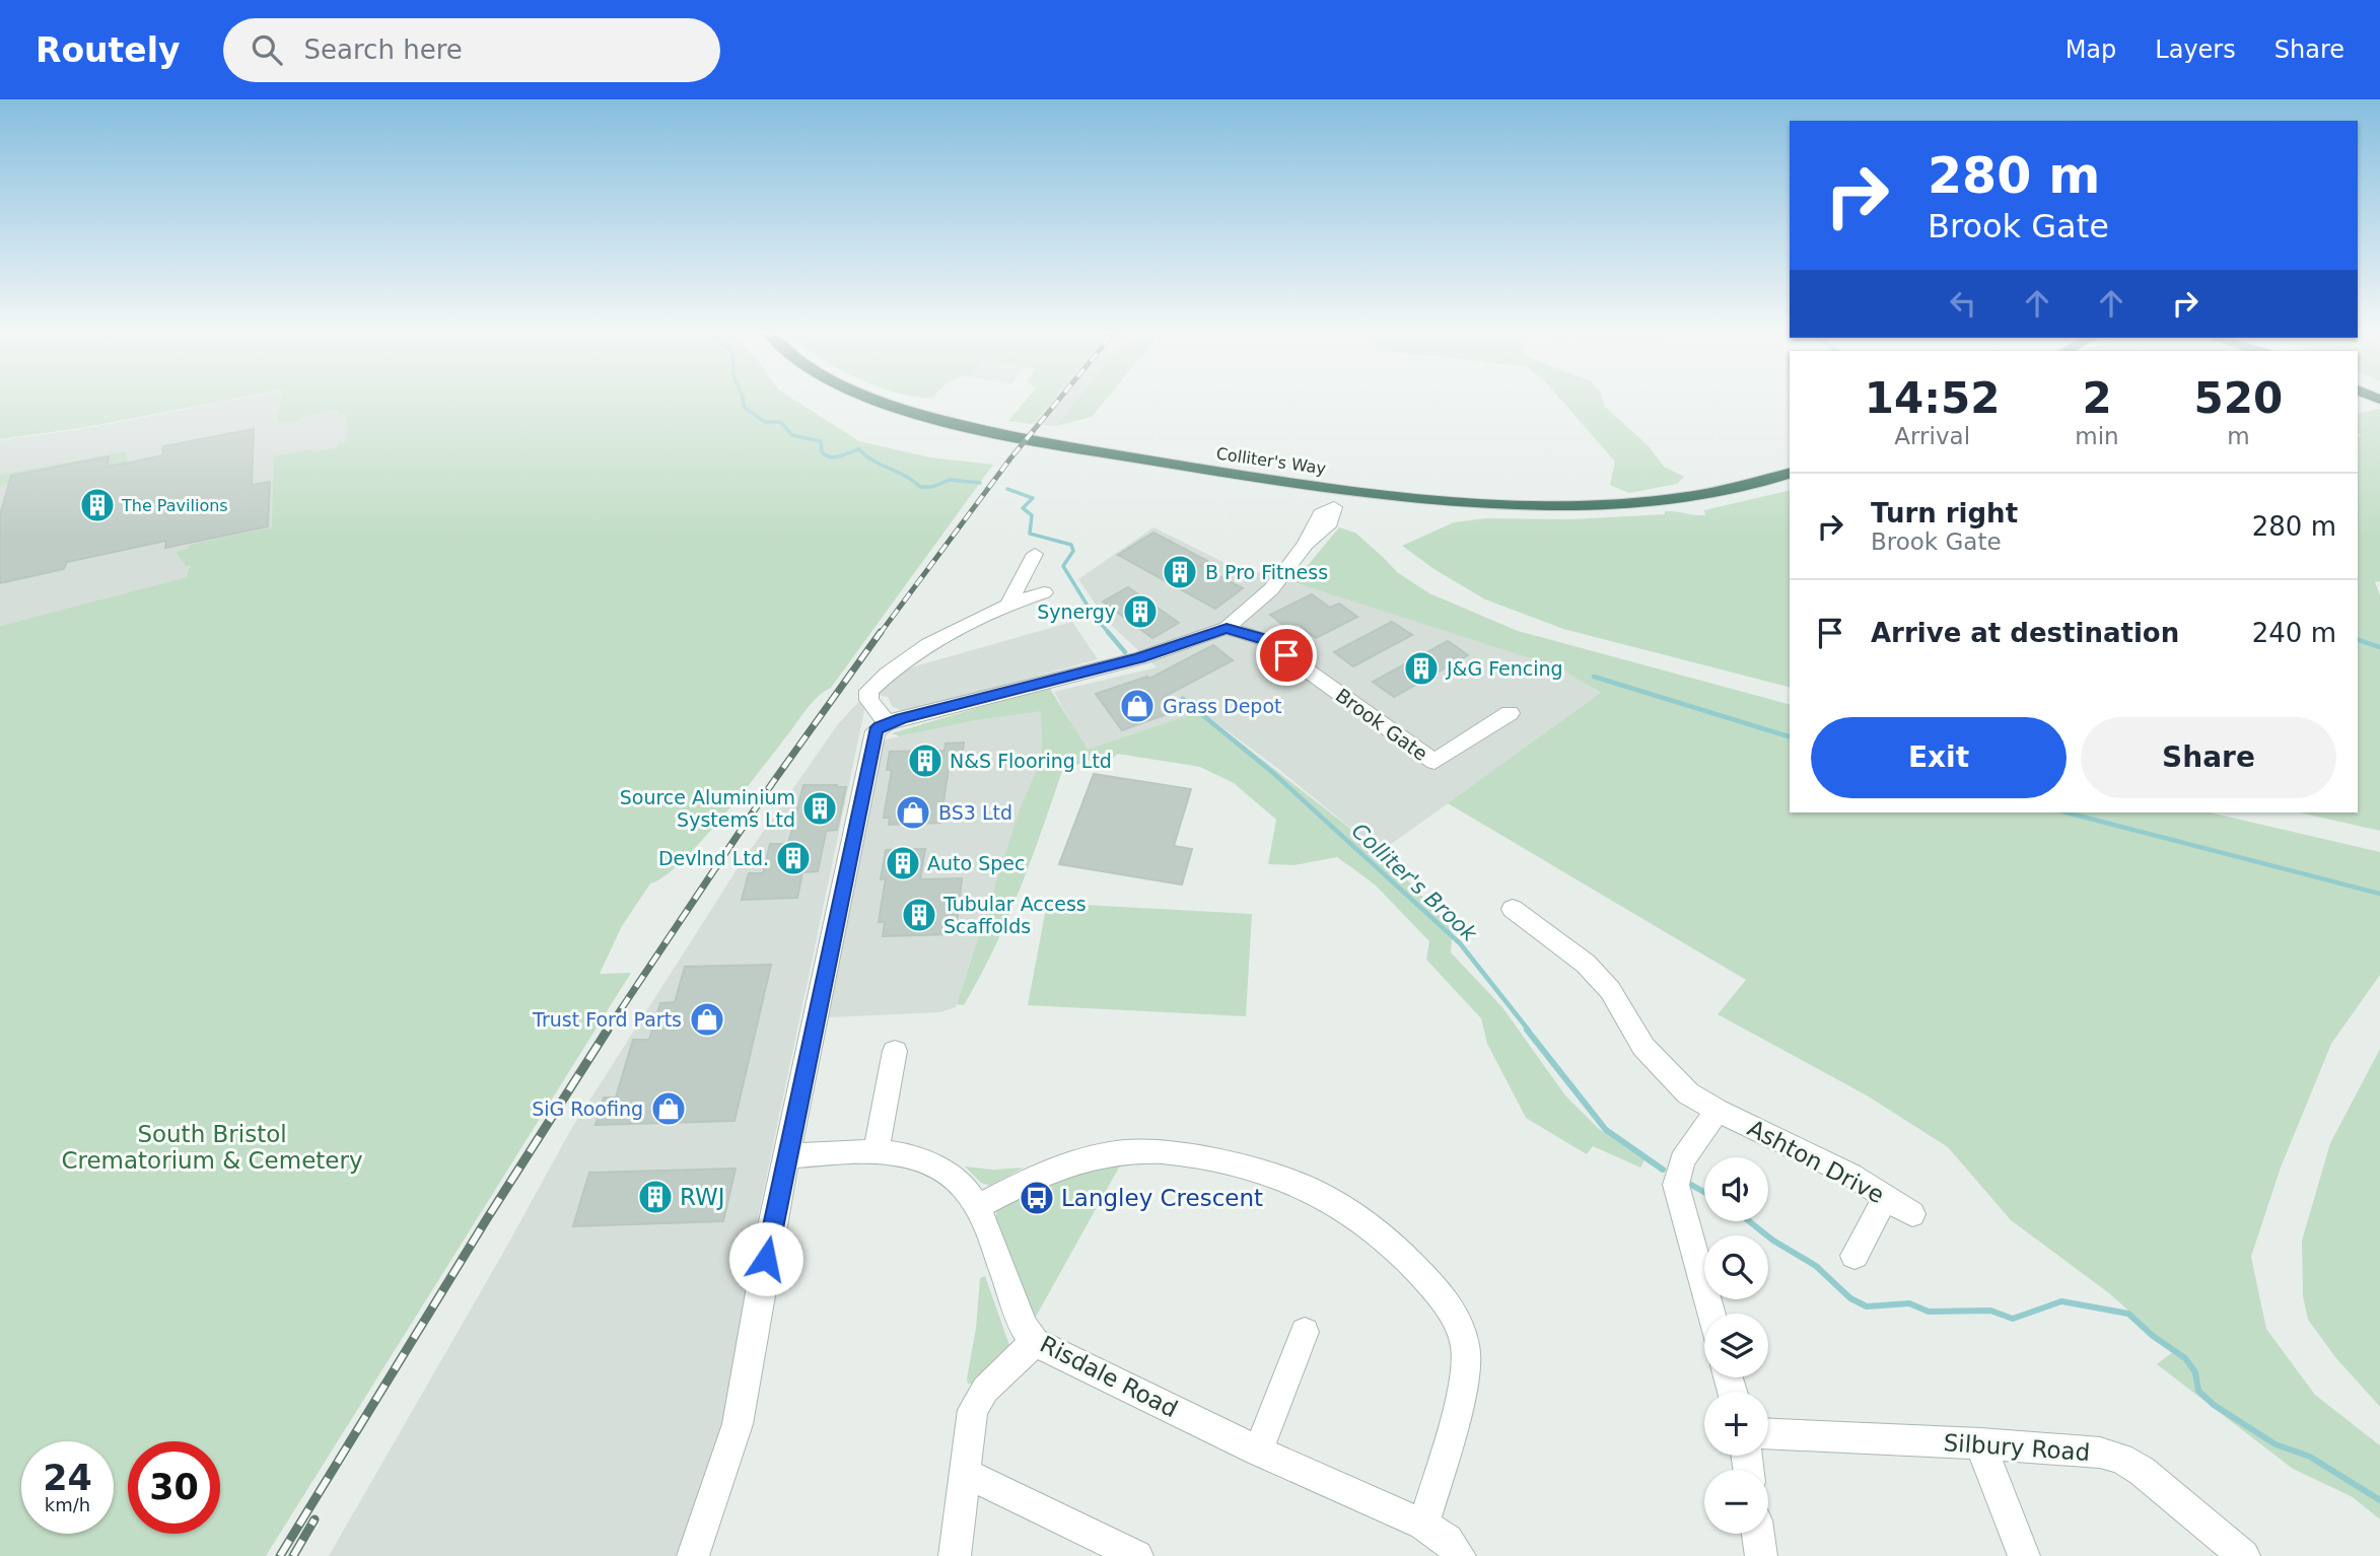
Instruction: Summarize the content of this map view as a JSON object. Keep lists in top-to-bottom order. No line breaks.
{"streets":{"highway":["Colliter's Way"],"street":["Brook Gate","Ashton Drive","Risdale Road","Silbury Road"]},"water":["Colliter's Brook"],"parks":["South Bristol Crematorium & Cemetery"],"places":{"building":["The Pavilions","B Pro Fitness","Synergy","J&G Fencing","N&S Flooring Ltd","Source Aluminium Systems Ltd","Devlnd Ltd.","Auto Spec","Tubular Access Scaffolds","RWJ"],"shop":["Grass Depot","BS3 Ltd","Trust Ford Parts","SiG Roofing"],"bus stop":["Langley Crescent"]},"page":{"header":"Routely","search":"Search here","nav":["Map","Layers","Share"],"turn":["280 m","Brook Gate"],"eta":["14:52","Arrival","2","min","520","m"],"list":[{"name":"Turn right","note":"Brook Gate","value":"280 m"},{"name":"Arrive at destination","value":"240 m"}],"buttons":["Exit","Share"],"map_buttons":["+","−"],"speed":"24 km/h","limit":"30"}}
